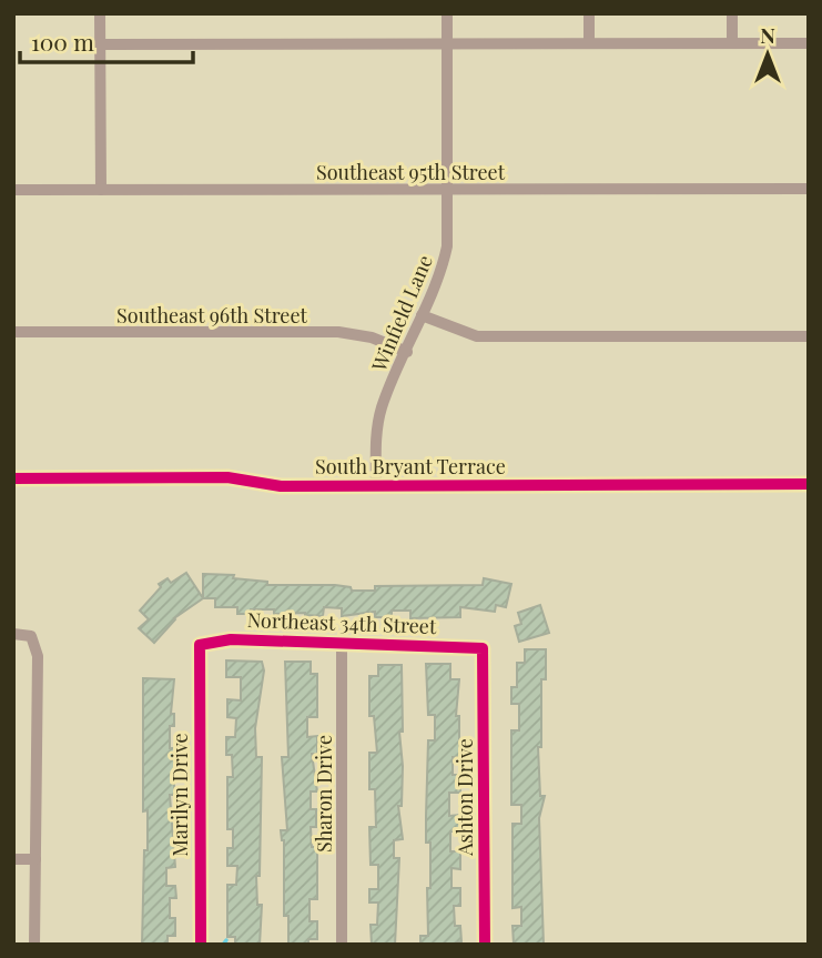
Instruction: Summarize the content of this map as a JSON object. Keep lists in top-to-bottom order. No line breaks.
{"streets":{"street":["Southeast 95th Street","Winfield Lane","Southeast 96th Street","South Bryant Terrace","Northeast 34th Street","Sharon Drive","Marilyn Drive","Ashton Drive"]},"crossings":[["Southeast 95th Street","Winfield Lane"],["Winfield Lane","Southeast 96th Street"],["Winfield Lane","South Bryant Terrace"],["Northeast 34th Street","Sharon Drive"],["Northeast 34th Street","Marilyn Drive"],["Northeast 34th Street","Ashton Drive"]],"scale_bar":"100 m","north":"top"}
